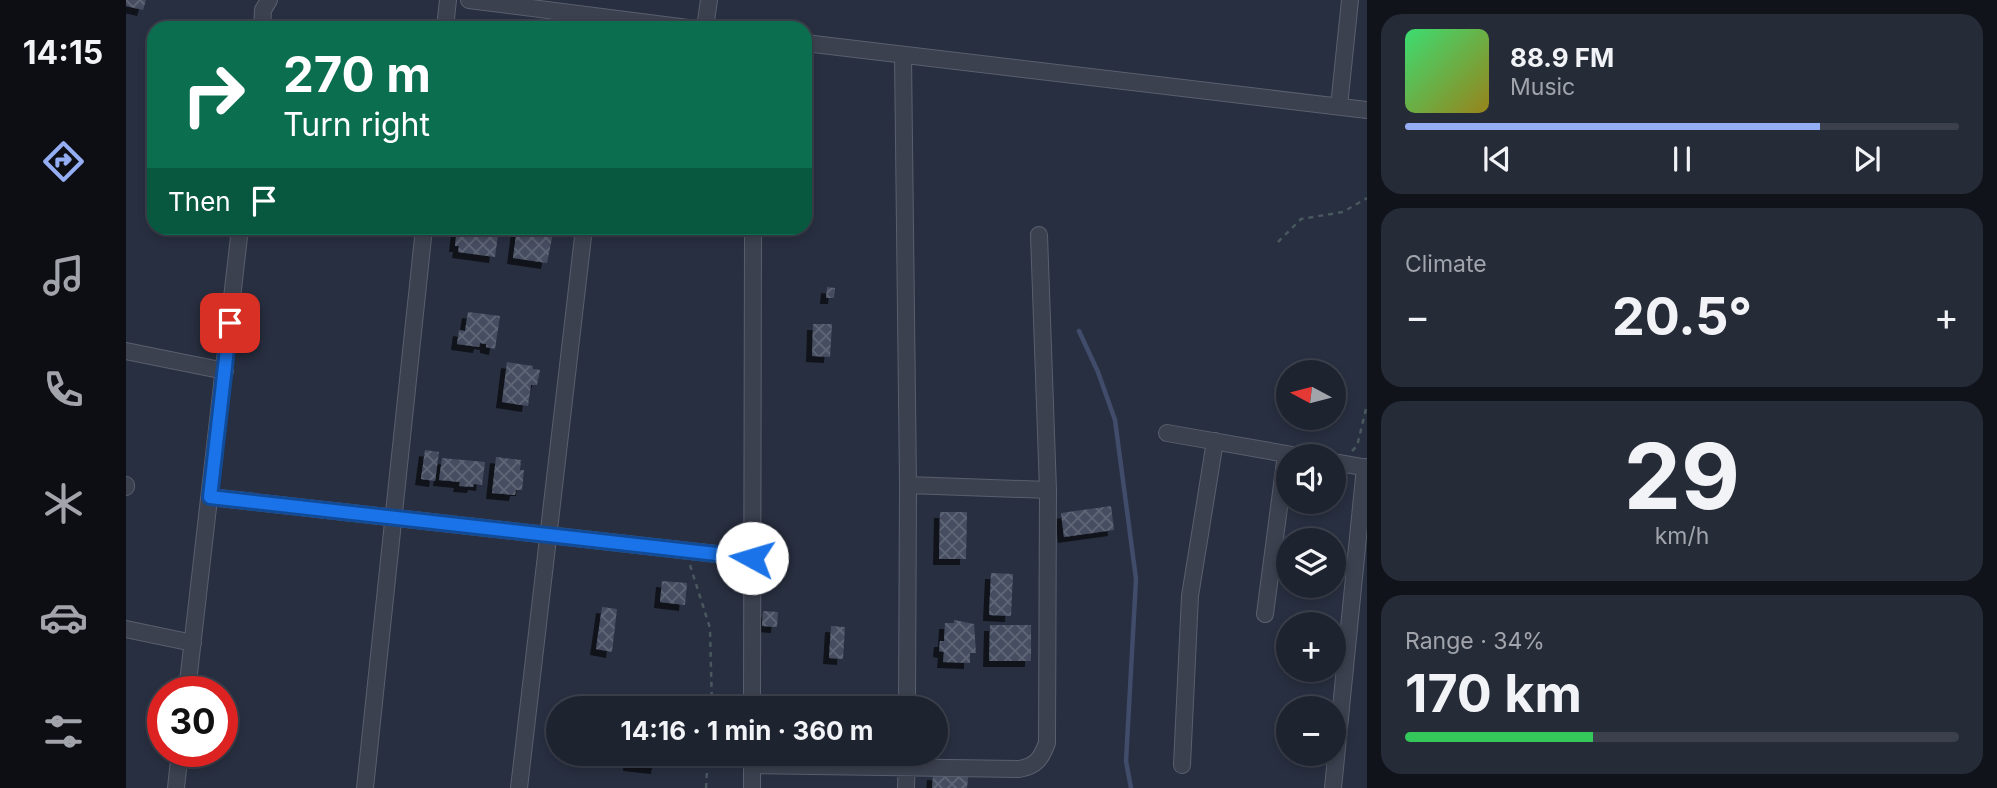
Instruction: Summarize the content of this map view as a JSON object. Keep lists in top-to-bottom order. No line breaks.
{"north":"left","page":{"tabs":"14:15","turn":["270 m","Turn right"],"song":["88.9 FM","Music"],"then":"Then","tile":["Climate",["29","km/h"],["Range · 34%","170 km"]],"heat":["−","20.5°","+"],"map_buttons":["+","−"],"limit":"30","trip":"14:16 · 1 min · 360 m"}}
